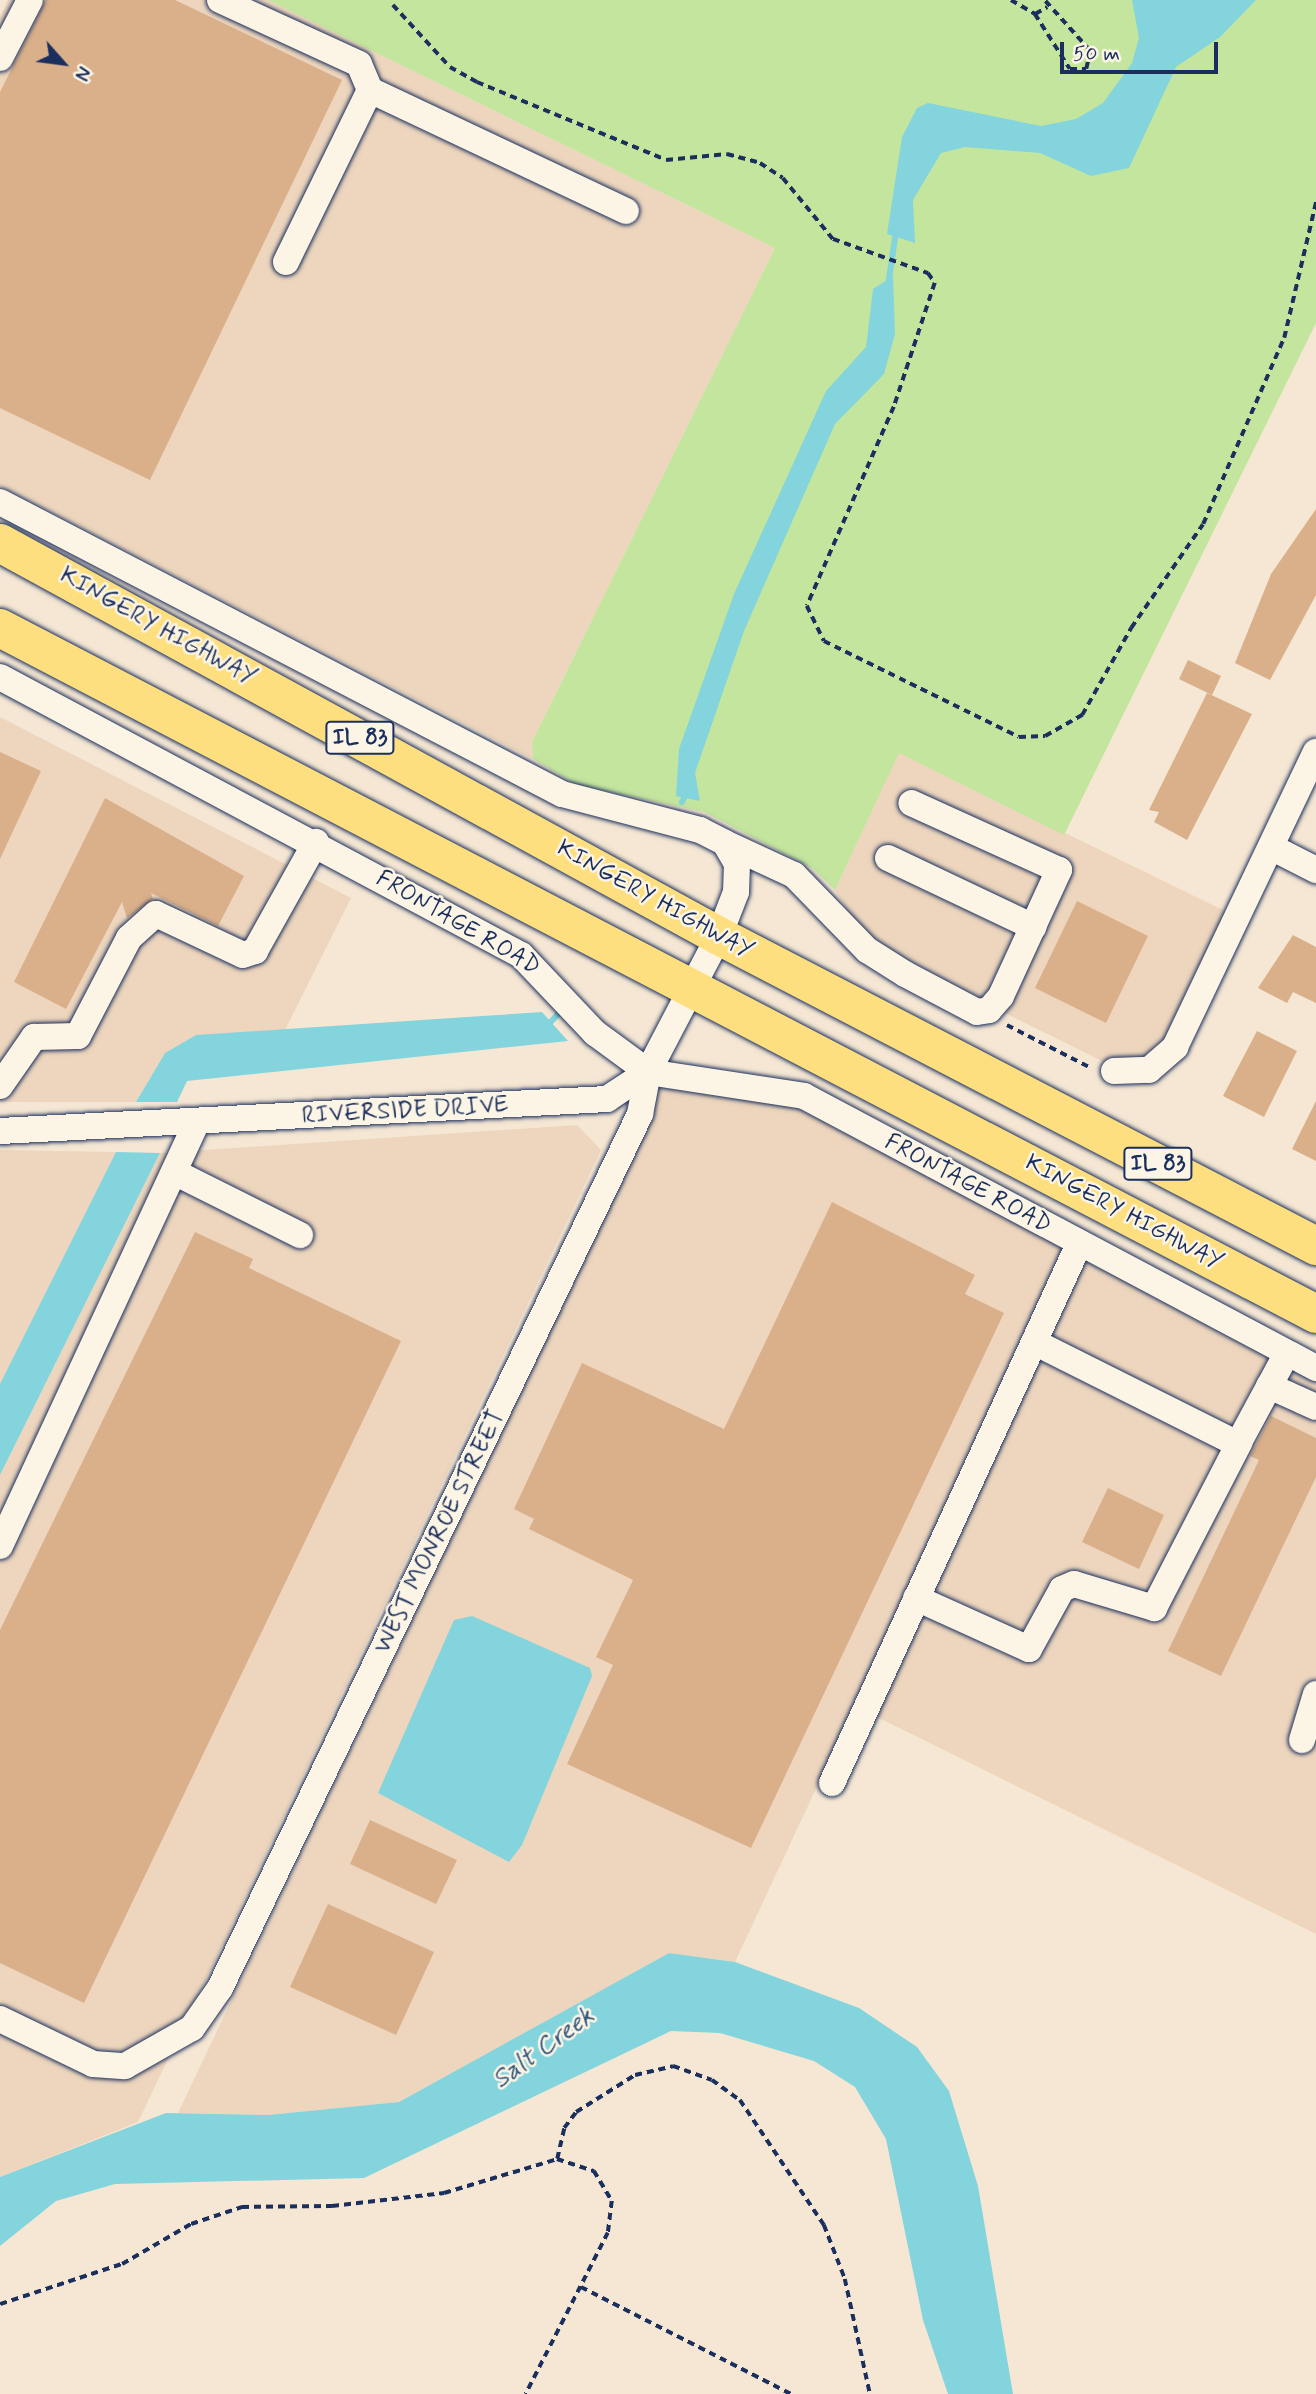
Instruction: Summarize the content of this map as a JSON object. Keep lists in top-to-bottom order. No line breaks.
{"streets":{"highway":["KINGERY HIGHWAY","IL 83"],"street":["FRONTAGE ROAD","RIVERSIDE DRIVE","WEST MONROE STREET"]},"crossings":[["KINGERY HIGHWAY","RIVERSIDE DRIVE"],["FRONTAGE ROAD","RIVERSIDE DRIVE"],["FRONTAGE ROAD","WEST MONROE STREET"],["RIVERSIDE DRIVE","WEST MONROE STREET"]],"water":["Salt Creek"],"scale_bar":"50 m","north":"bottom right"}
